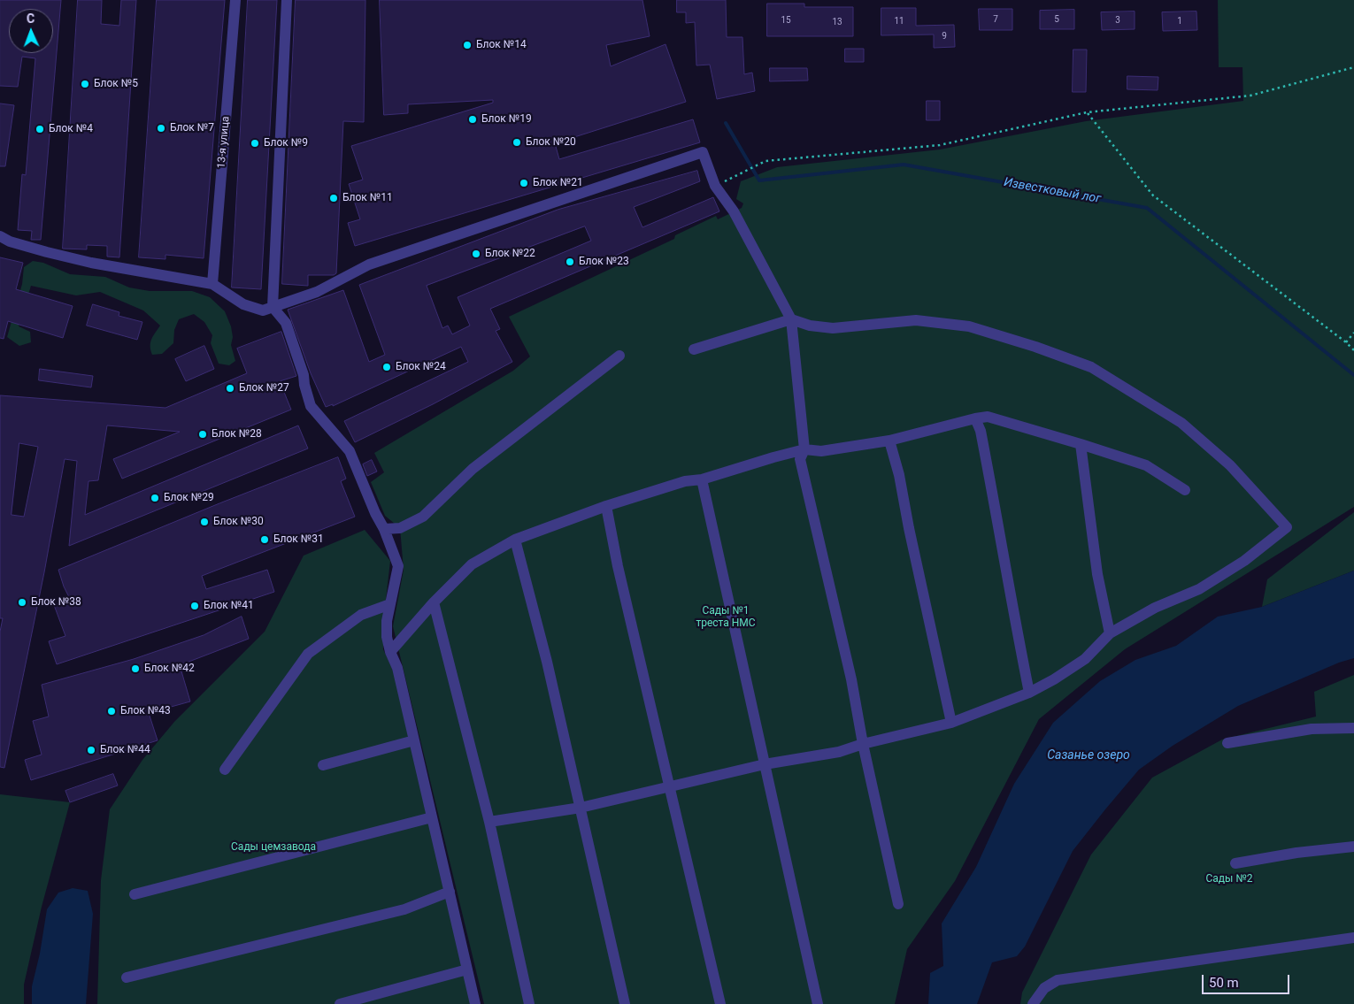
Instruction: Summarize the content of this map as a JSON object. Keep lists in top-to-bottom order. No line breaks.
{"streets":{"lane":["13-я улица"]},"water":["Известковый лог","Сазанье озеро"],"parks":["Сады №1 треста НМС","Сады цемзавода","Сады №2"],"places":["Блок №14","Блок №5","Блок №19","Блок №7","Блок №4","Блок №20","Блок №9","Блок №21","Блок №11","Блок №22","Блок №23","Блок №24","Блок №27","Блок №28","Блок №29","Блок №30","Блок №31","Блок №38","Блок №41","Блок №42","Блок №43","Блок №44"],"house_numbers":["7","5","15","3","11","1","13","9"],"scale_bar":"50 m","north":"top"}
